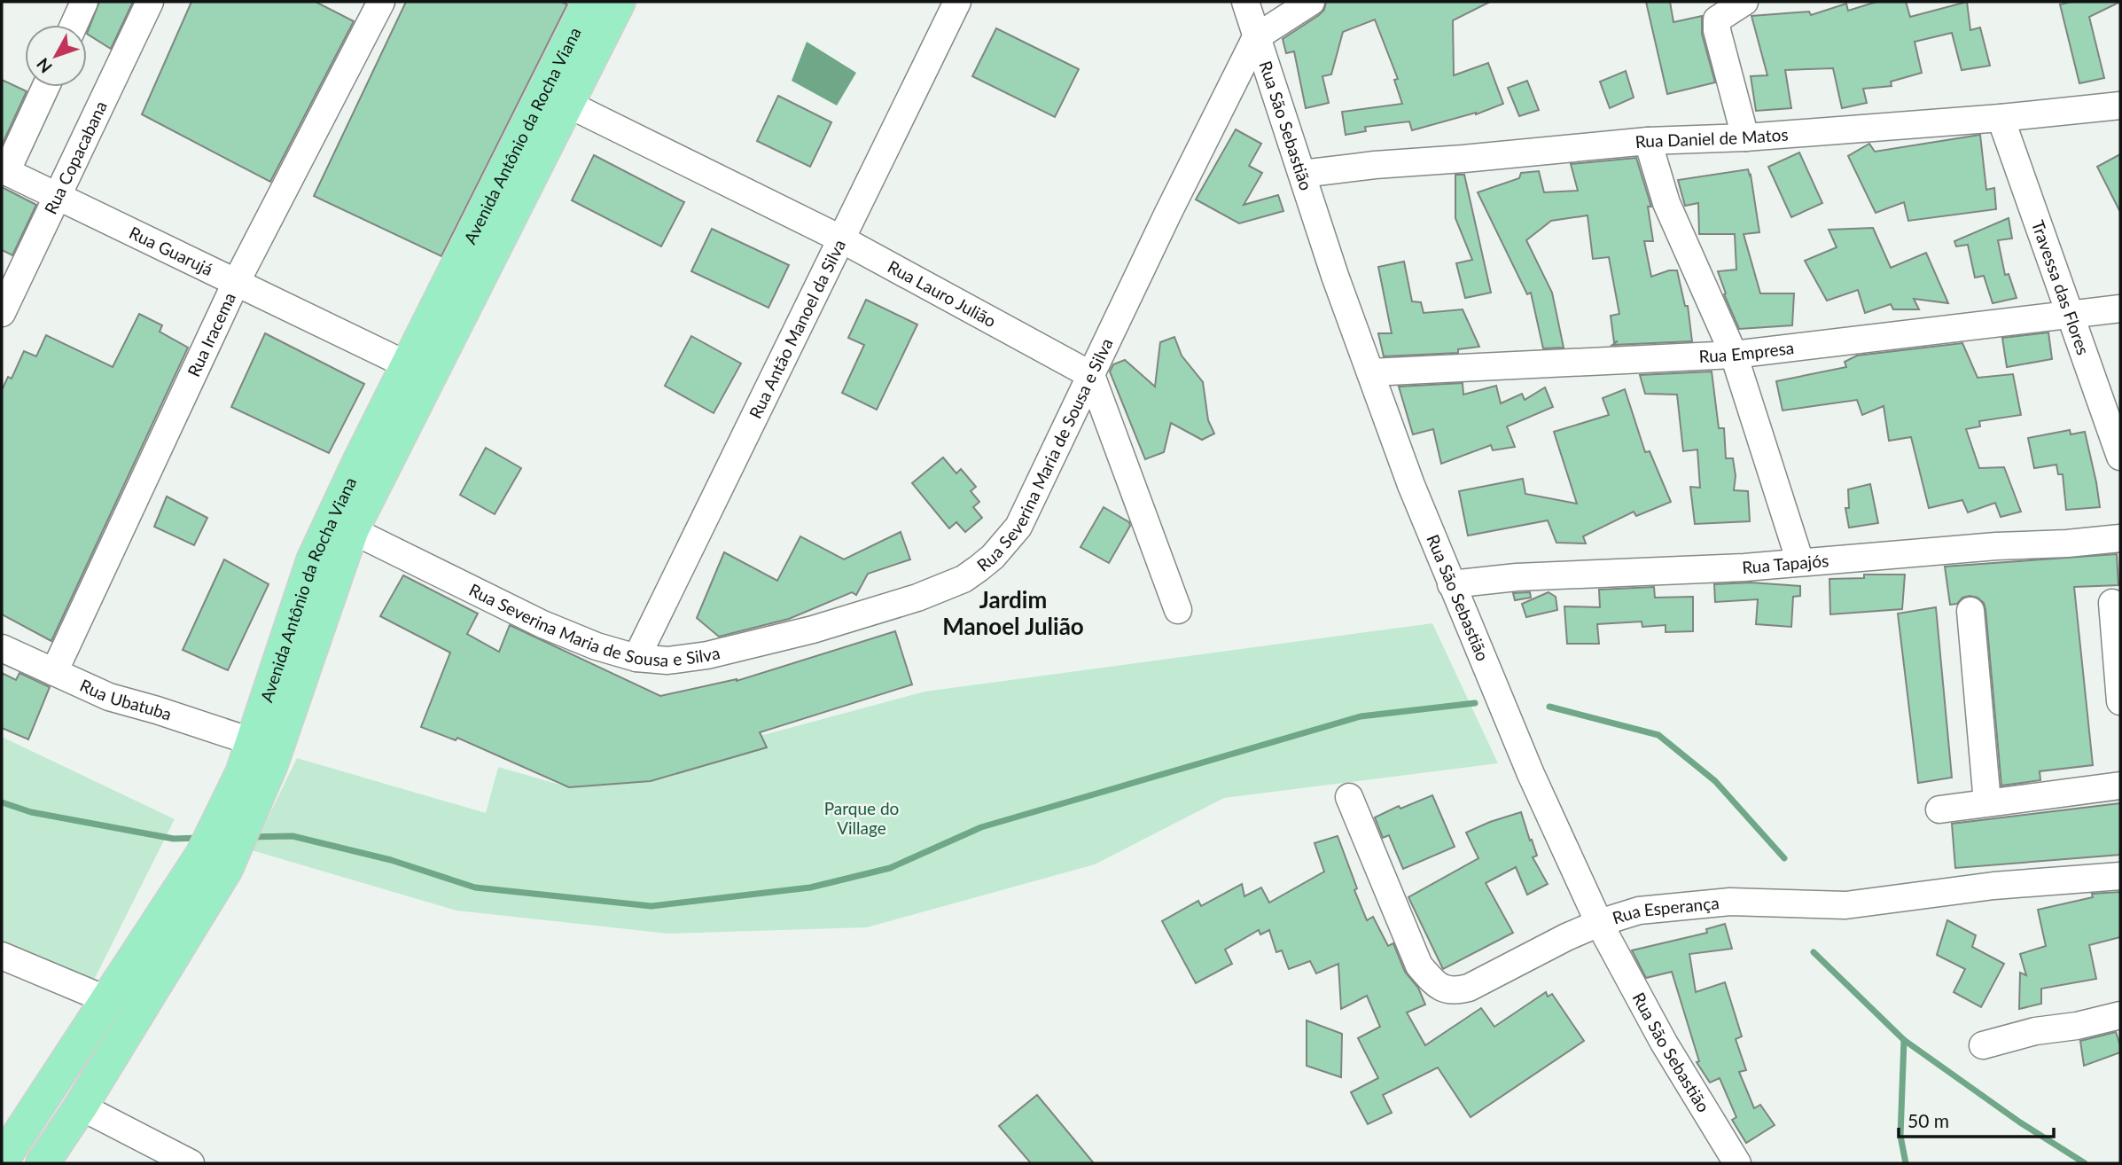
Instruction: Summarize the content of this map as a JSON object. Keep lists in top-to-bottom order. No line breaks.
{"streets":{"main road":["Avenida Antônio da Rocha Viana"],"street":["Rua São Sebastião","Rua Daniel de Matos","Rua Copacabana","Rua Guarujá","Travessa das Flores","Rua Lauro Julião","Rua Antão Manoel da Silva","Rua Iracema","Rua Empresa","Rua Severina Maria de Sousa e Silva","Rua Tapajós","Rua Ubatuba","Rua Esperança"]},"crossings":[["Rua São Sebastião","Rua Daniel de Matos"],["Rua São Sebastião","Rua Empresa"],["Rua São Sebastião","Rua Severina Maria de Sousa e Silva"],["Rua São Sebastião","Rua Tapajós"],["Rua São Sebastião","Rua Esperança"],["Avenida Antônio da Rocha Viana","Rua Guarujá"],["Avenida Antônio da Rocha Viana","Rua Lauro Julião"],["Avenida Antônio da Rocha Viana","Rua Severina Maria de Sousa e Silva"],["Avenida Antônio da Rocha Viana","Rua Ubatuba"],["Rua Daniel de Matos","Travessa das Flores"],["Rua Copacabana","Rua Guarujá"],["Rua Guarujá","Rua Iracema"],["Travessa das Flores","Rua Empresa"],["Rua Lauro Julião","Rua Antão Manoel da Silva"],["Rua Lauro Julião","Rua Severina Maria de Sousa e Silva"],["Rua Antão Manoel da Silva","Rua Severina Maria de Sousa e Silva"],["Rua Iracema","Rua Ubatuba"]],"districts":["Jardim Manoel Julião"],"parks":["Parque do Village"],"scale_bar":"50 m","north":"bottom left"}
